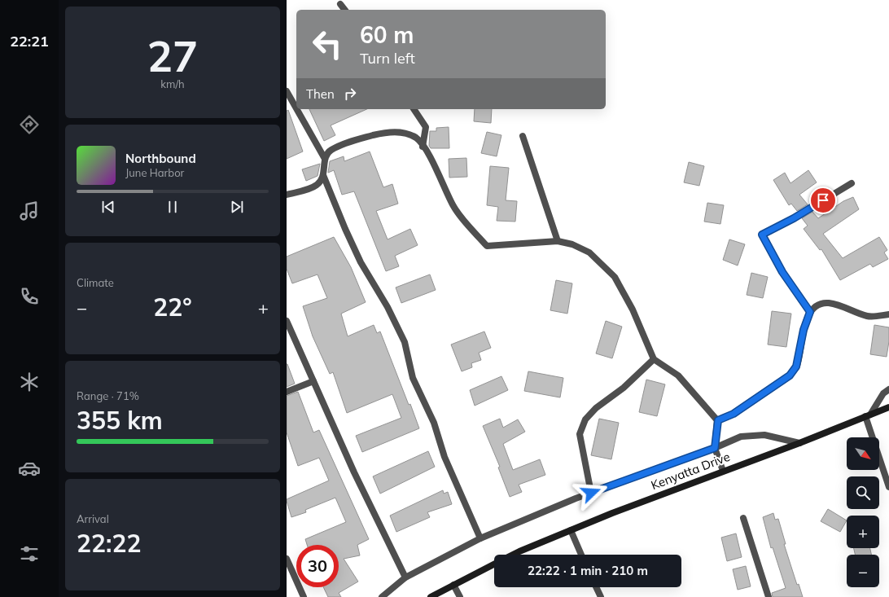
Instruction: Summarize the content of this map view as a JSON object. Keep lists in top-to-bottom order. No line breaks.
{"streets":{"main road":["Kenyatta Drive"]},"north":"bottom right","page":{"tabs":"22:21","tile":[["27","km/h"],"Climate",["Range · 71%","355 km"],["Arrival","22:22"]],"turn":["60 m","Turn left"],"then":"Then","song":["Northbound","June Harbor"],"heat":["−","22°","+"],"map_buttons":["+","−"],"limit":"30","trip":"22:22 · 1 min · 210 m"}}
